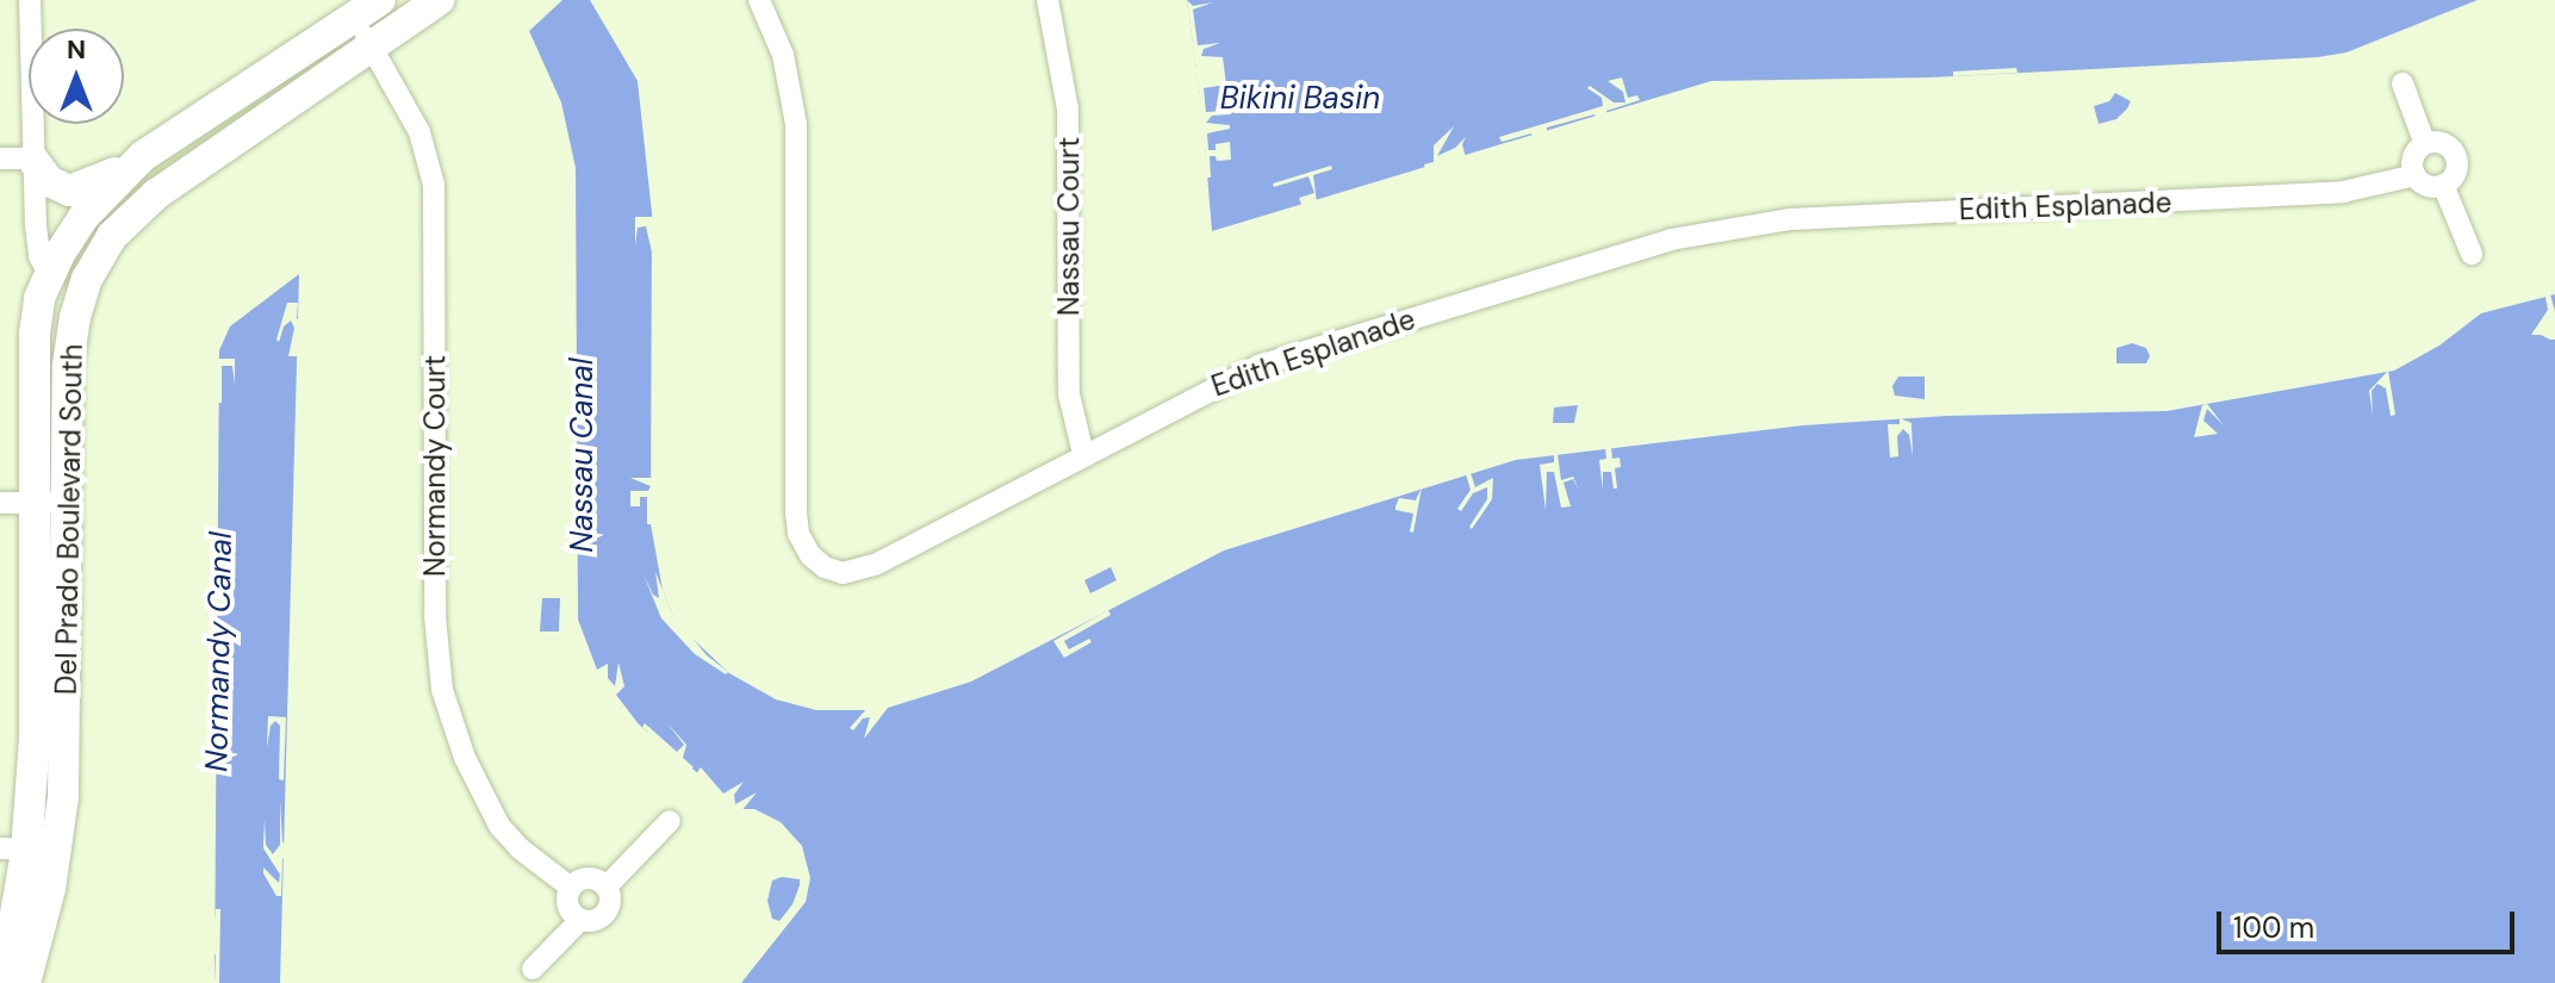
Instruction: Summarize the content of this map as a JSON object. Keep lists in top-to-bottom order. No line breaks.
{"streets":{"street":["Edith Esplanade","Nassau Court","Normandy Court","Del Prado Boulevard South"]},"crossings":[["Edith Esplanade","Nassau Court"],["Normandy Court","Del Prado Boulevard South"]],"water":["Bikini Basin","Nassau Canal","Normandy Canal"],"scale_bar":"100 m","north":"top"}
